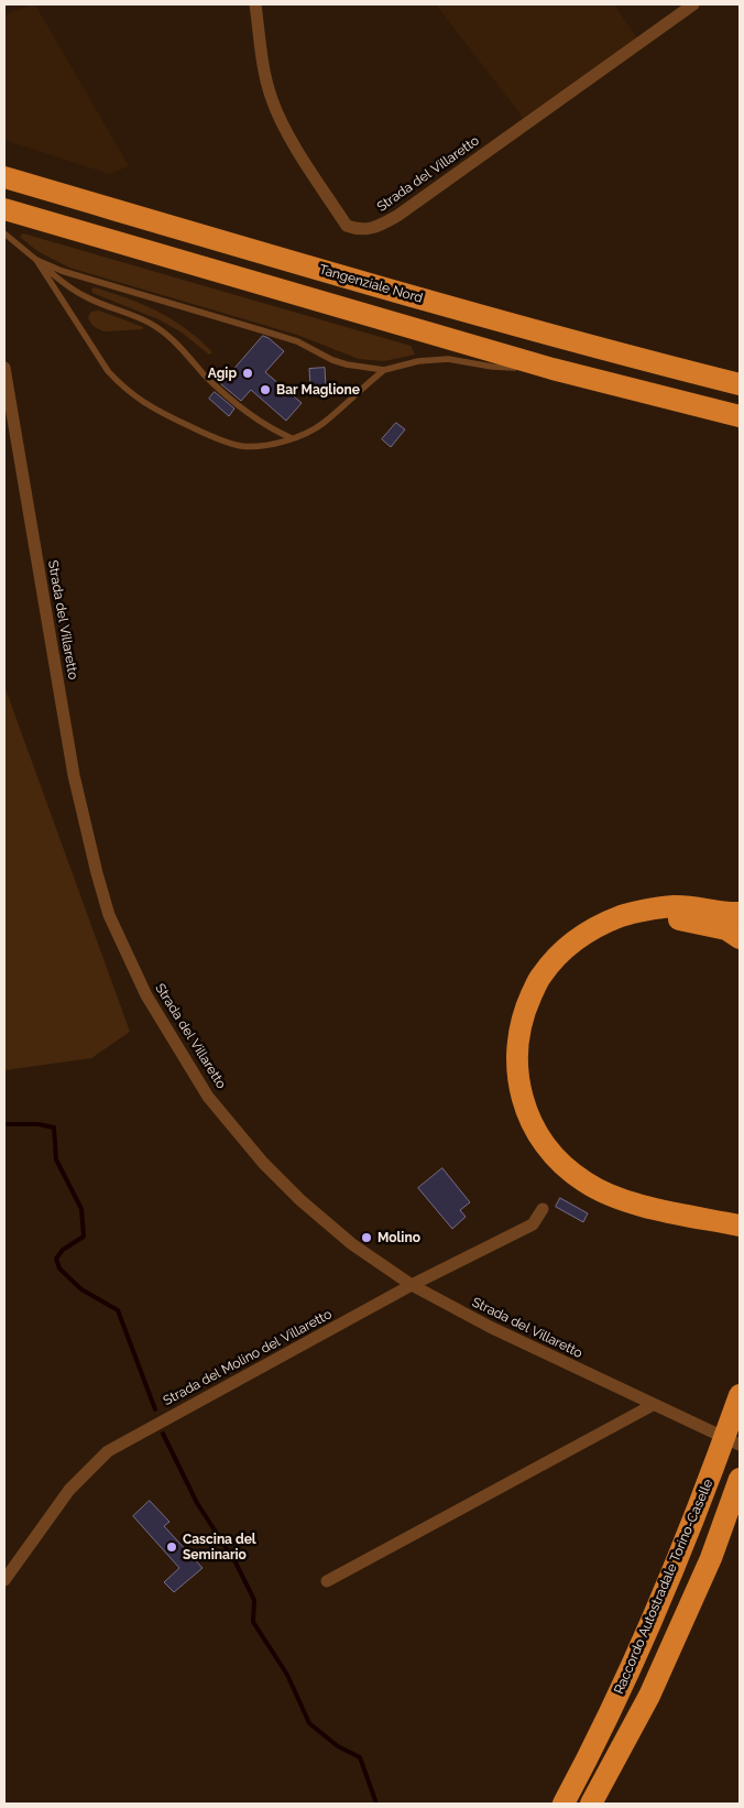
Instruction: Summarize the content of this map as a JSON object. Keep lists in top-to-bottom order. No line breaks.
{"streets":{"highway":["Tangenziale Nord","Raccordo Autostradale Torino-Caselle"],"street":["Strada del Villaretto","Strada del Molino del Villaretto"]},"crossings":[["Strada del Villaretto","Strada del Molino del Villaretto"]],"places":["Agip","Bar Maglione","Molino","Cascina del Seminario"]}
